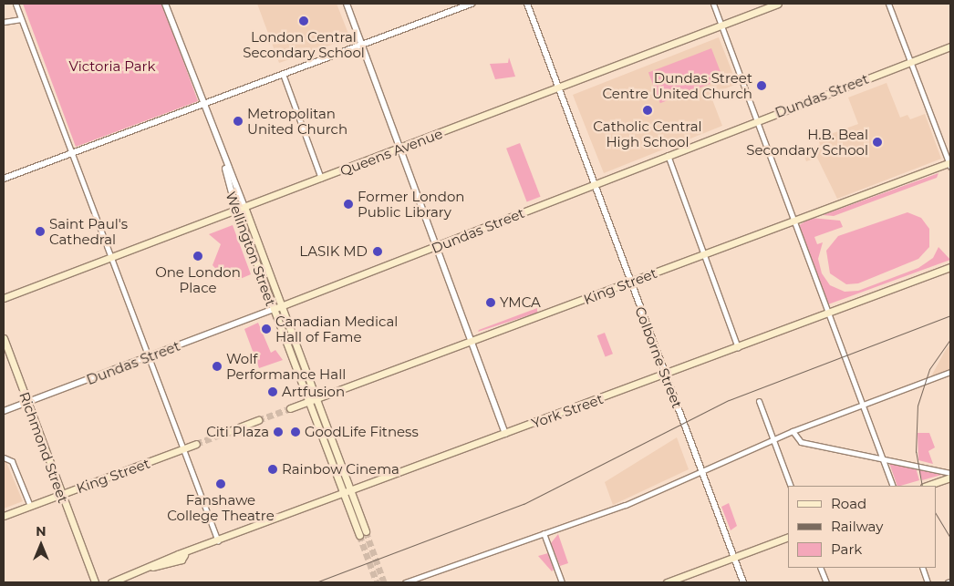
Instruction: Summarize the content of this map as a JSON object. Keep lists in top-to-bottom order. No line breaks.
{"streets":{"main road":["Dundas Street","Queens Avenue","Wellington Street","King Street","York Street","Richmond Street"],"street":["Colborne Street"]},"crossings":[["Dundas Street","Wellington Street"],["Dundas Street","Colborne Street"],["Dundas Street","Richmond Street"],["Queens Avenue","Wellington Street"],["Queens Avenue","Colborne Street"],["Wellington Street","King Street"],["Wellington Street","York Street"],["King Street","Colborne Street"],["King Street","Richmond Street"],["Colborne Street","York Street"]],"parks":["Victoria Park"],"places":["London Central Secondary School","Dundas Street Centre United Church","Catholic Central High School","Metropolitan United Church","H.B. Beal Secondary School","Former London Public Library","Saint Paul's Cathedral","LASIK MD","One London Place","YMCA","Canadian Medical Hall of Fame","Wolf Performance Hall","Artfusion","Citi Plaza","GoodLife Fitness","Rainbow Cinema","Fanshawe College Theatre"],"legend":["Road","Railway","Park"],"north":"top"}
